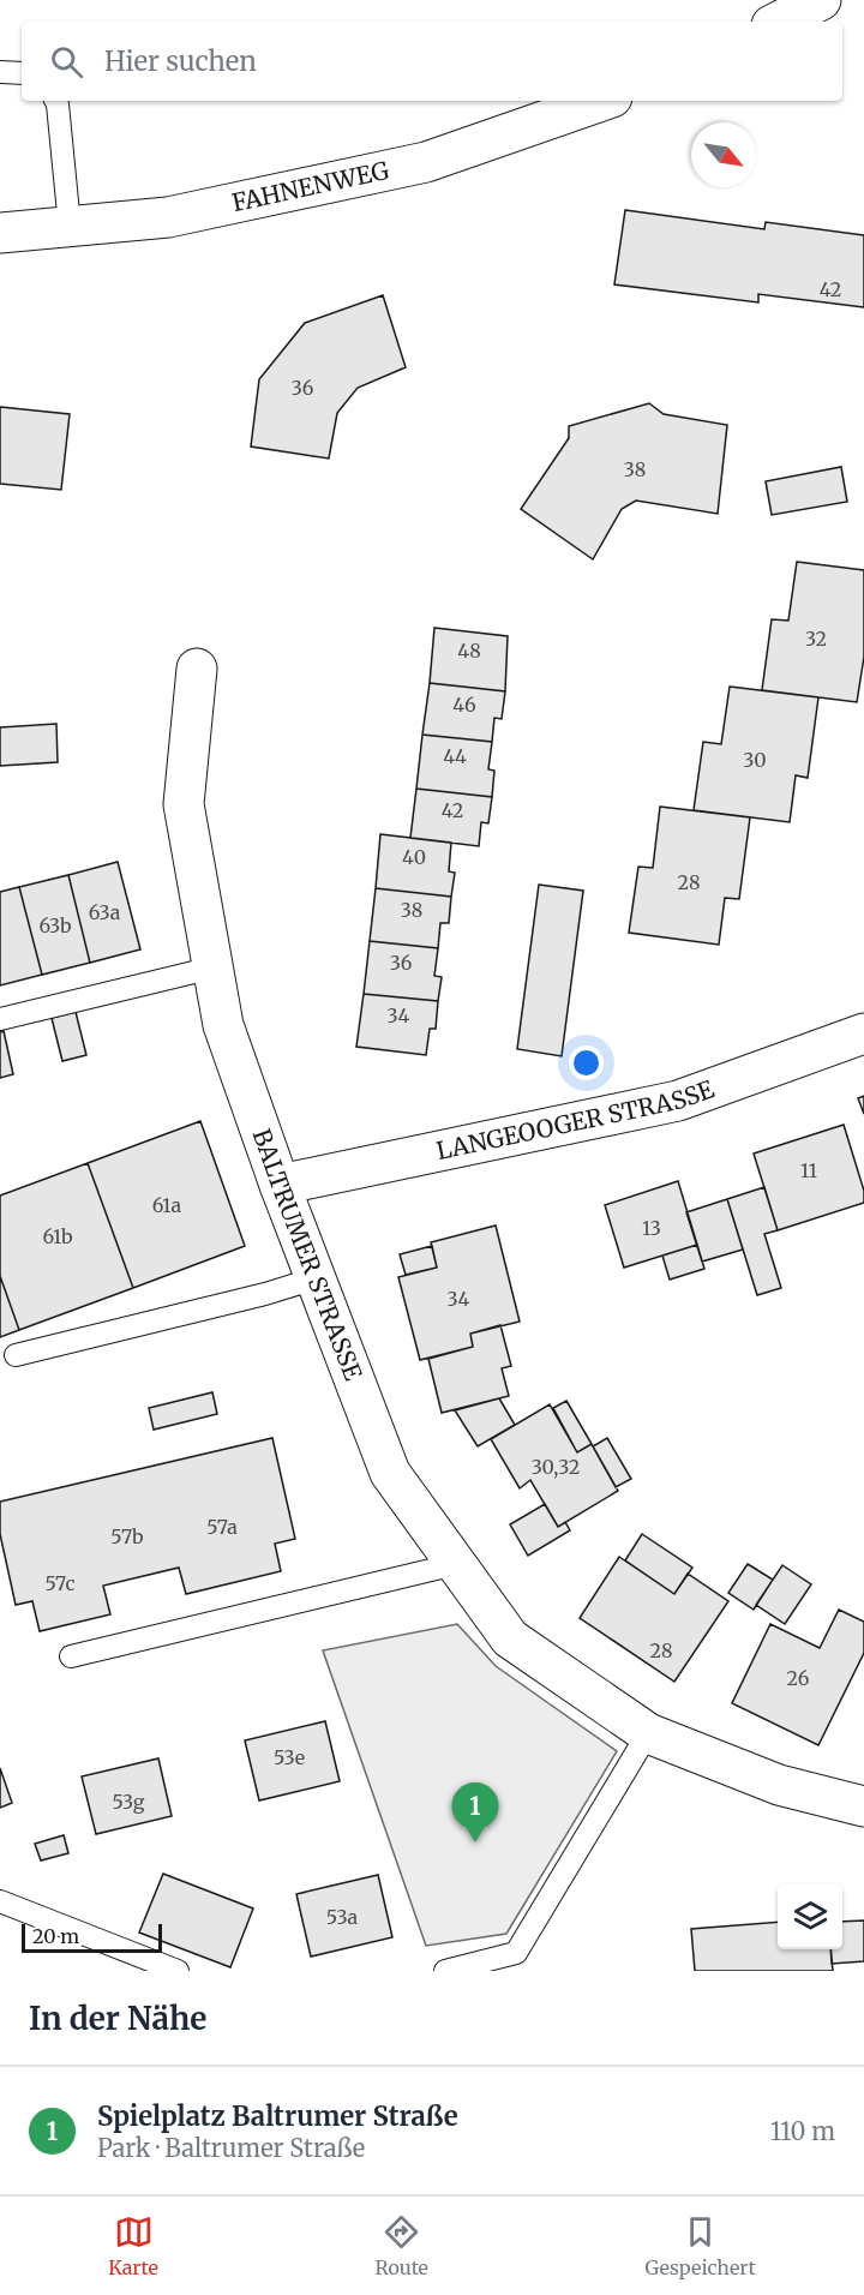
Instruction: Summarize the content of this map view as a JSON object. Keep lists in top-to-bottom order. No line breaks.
{"streets":{"street":["FAHNENWEG","LANGEOOGER STRASSE","BALTRUMER STRASSE"]},"crossings":[["LANGEOOGER STRASSE","BALTRUMER STRASSE"]],"house_numbers":["42","36","38","32","48","46","44","30","42","40","28","38","63a","63b","36","34","11","61a","13","61b","34","30,32","57a","57b","57c","28","26","53e","53g","53a"],"scale_bar":"20 m","north":"bottom right","page":{"search":"Hier suchen","pins":"1","scale":"20 m","heading":"In der Nähe","list":[{"mark":"1","name":"Spielplatz Baltrumer Straße","note":"Park · Baltrumer Straße","value":"110 m"}],"nav":["Karte","Route","Gespeichert"]}}
